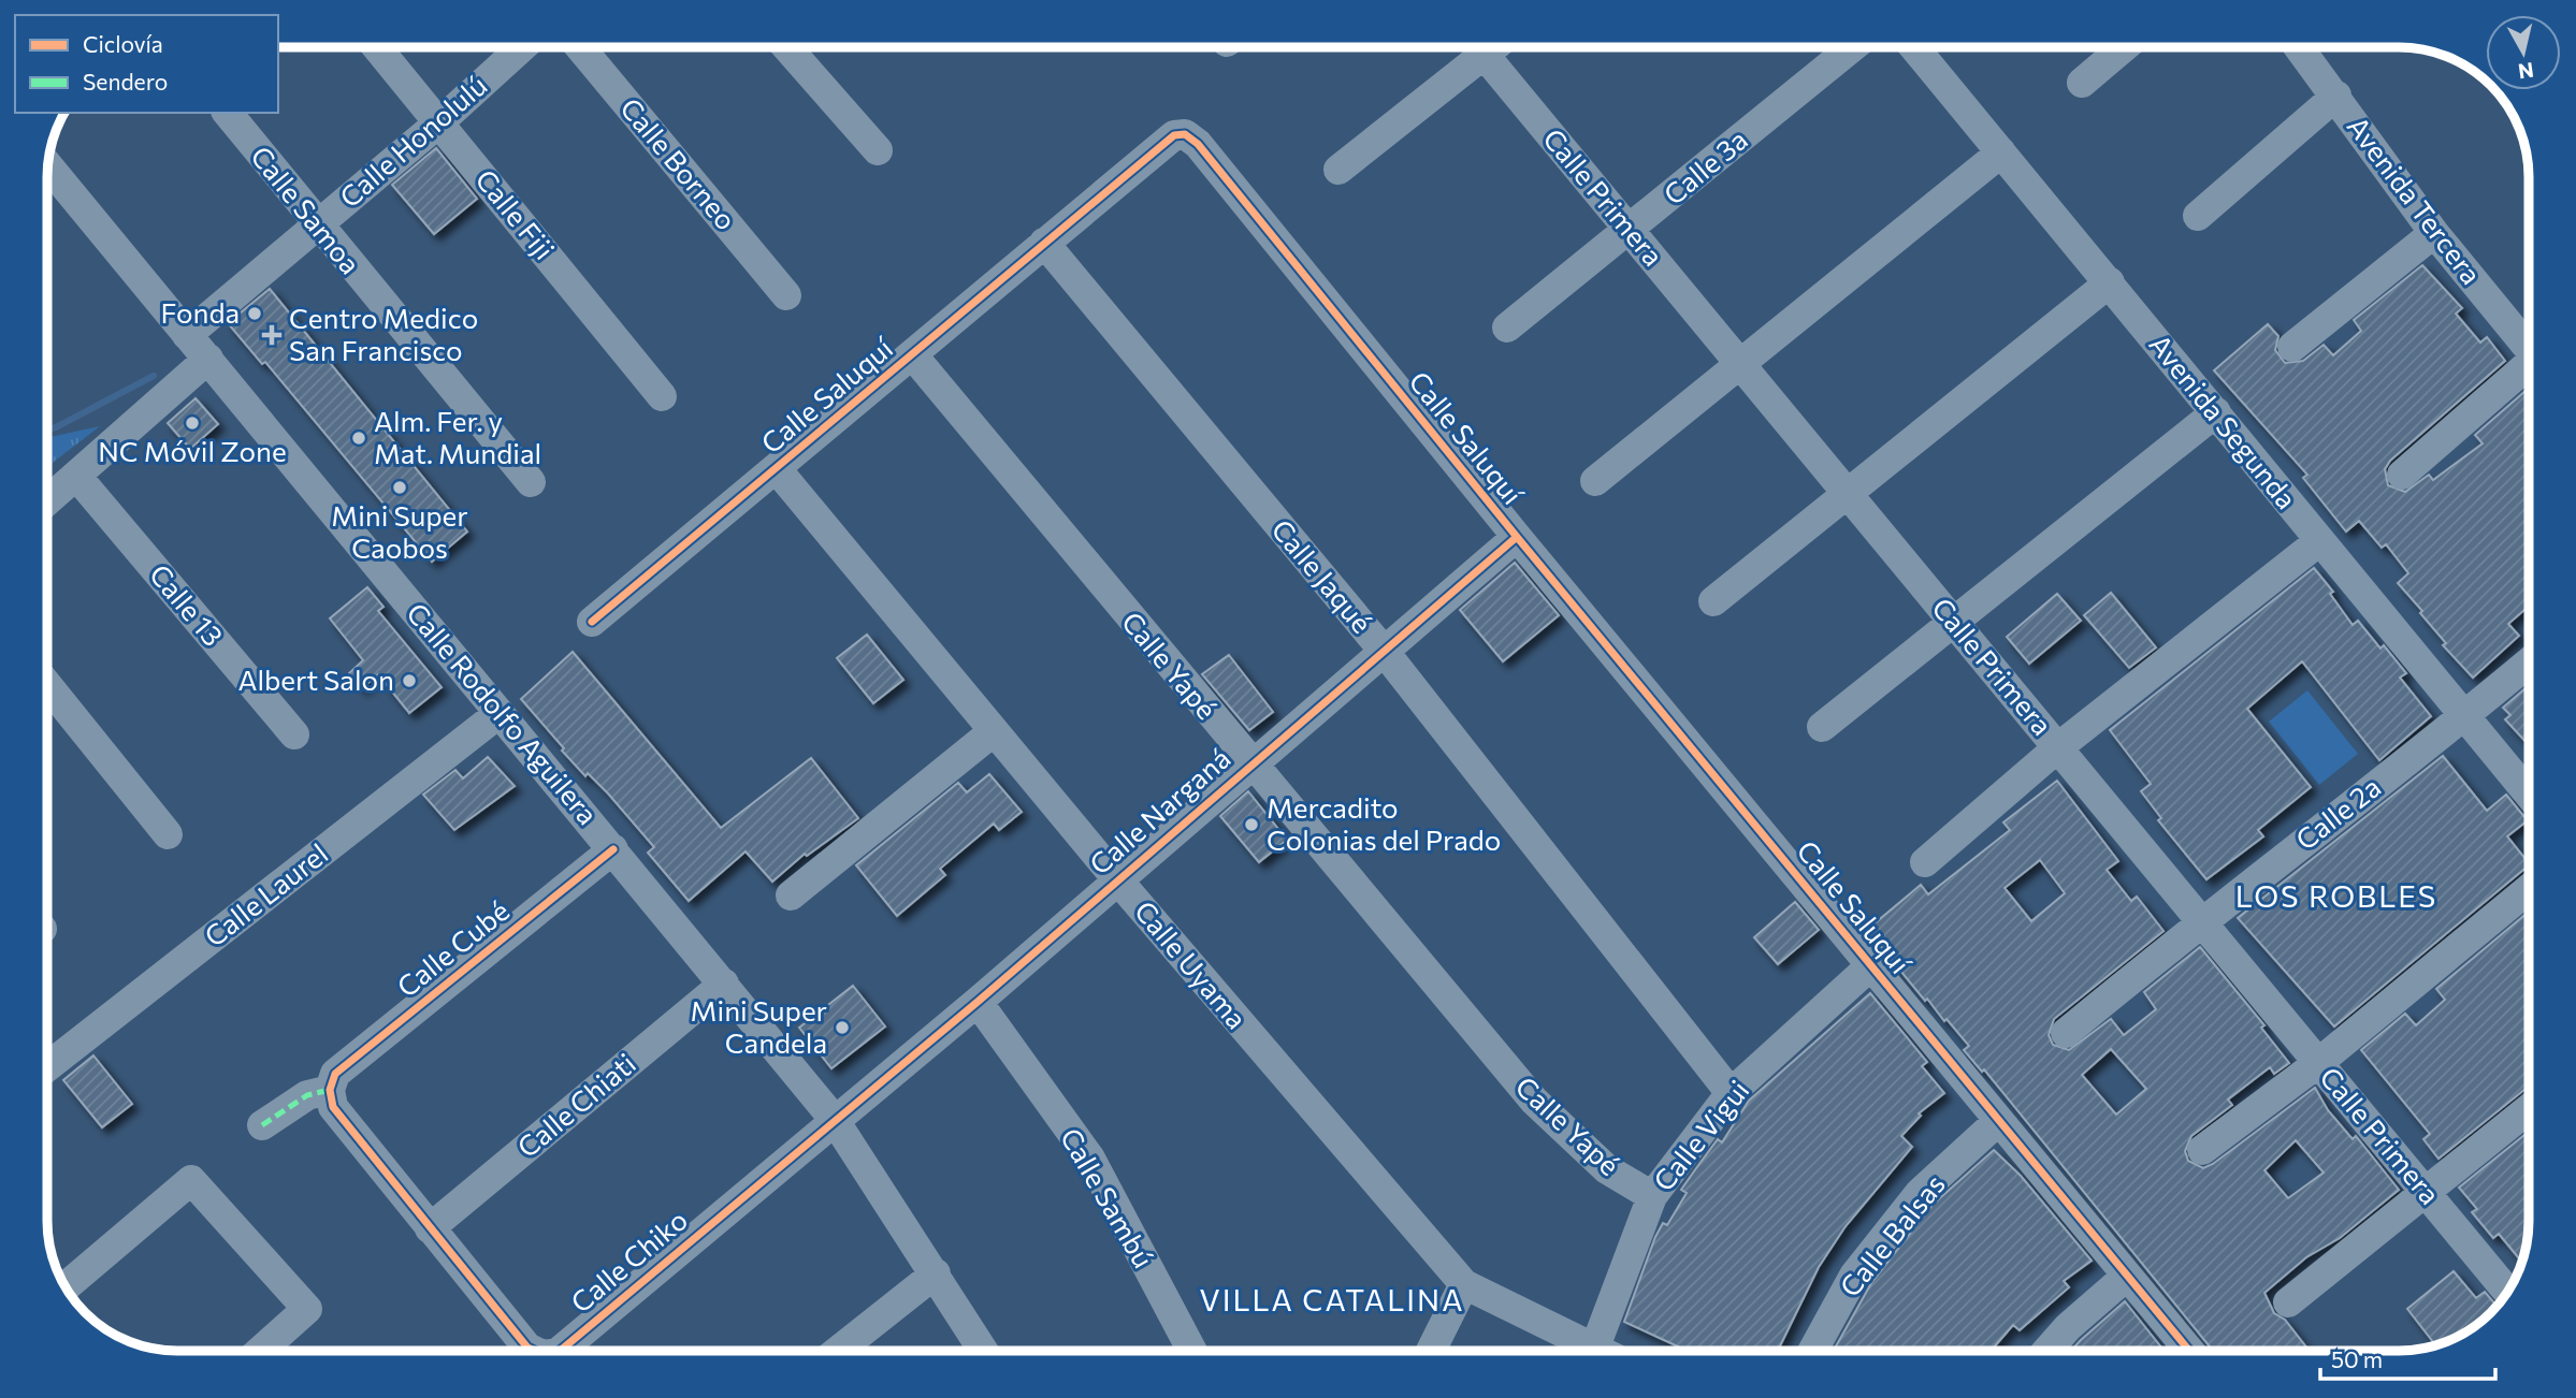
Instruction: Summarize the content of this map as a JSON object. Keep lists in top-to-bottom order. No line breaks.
{"streets":{"street":["Calle Honolulú","Calle Borneo","Calle 3a","Calle Primera","Avenida Tercera","Calle Samoa","Calle Fiji","Calle Saluquí","Avenida Segunda","Calle Jaqué","Calle 13","Calle Yapé","Calle Rodolfo Aguilera","Calle Narganá","Calle 2a","Calle Laurel","Calle Cubé","Calle Uyama","Calle Chiati","Calle Vigui","Calle Sambú","Calle Balsas","Calle Chiko"]},"crossings":[["Calle Honolulú","Calle Samoa"],["Calle Honolulú","Calle Fiji"],["Calle Honolulú","Calle Rodolfo Aguilera"],["Calle 3a","Calle Primera"],["Calle Primera","Calle 2a"],["Calle Saluquí","Calle Jaqué"],["Calle Saluquí","Calle Yapé"],["Calle Saluquí","Calle Narganá"],["Calle Saluquí","Calle Uyama"],["Calle Saluquí","Calle Vigui"],["Calle Saluquí","Calle Balsas"],["Avenida Segunda","Calle 2a"],["Calle Jaqué","Calle Narganá"],["Calle Jaqué","Calle Vigui"],["Calle Yapé","Calle Narganá"],["Calle Yapé","Calle Vigui"],["Calle Rodolfo Aguilera","Calle Narganá"],["Calle Rodolfo Aguilera","Calle Laurel"],["Calle Rodolfo Aguilera","Calle Cubé"],["Calle Rodolfo Aguilera","Calle Chiati"],["Calle Rodolfo Aguilera","Calle Chiko"],["Calle Narganá","Calle Uyama"],["Calle Narganá","Calle Sambú"],["Calle Narganá","Calle Chiko"],["Calle Cubé","Calle Chiko"],["Calle Uyama","Calle Vigui"],["Calle Chiati","Calle Chiko"]],"districts":["LOS ROBLES","VILLA CATALINA"],"places":{"other":["Fonda","NC Móvil Zone","Alm. Fer. y Mat. Mundial","Mini Super Caobos","Albert Salon","Mercadito Colonias del Prado","Mini Super Candela"],"health":["Centro Medico San Francisco"]},"legend":["Ciclovía","Sendero"],"scale_bar":"50 m","north":"bottom"}
